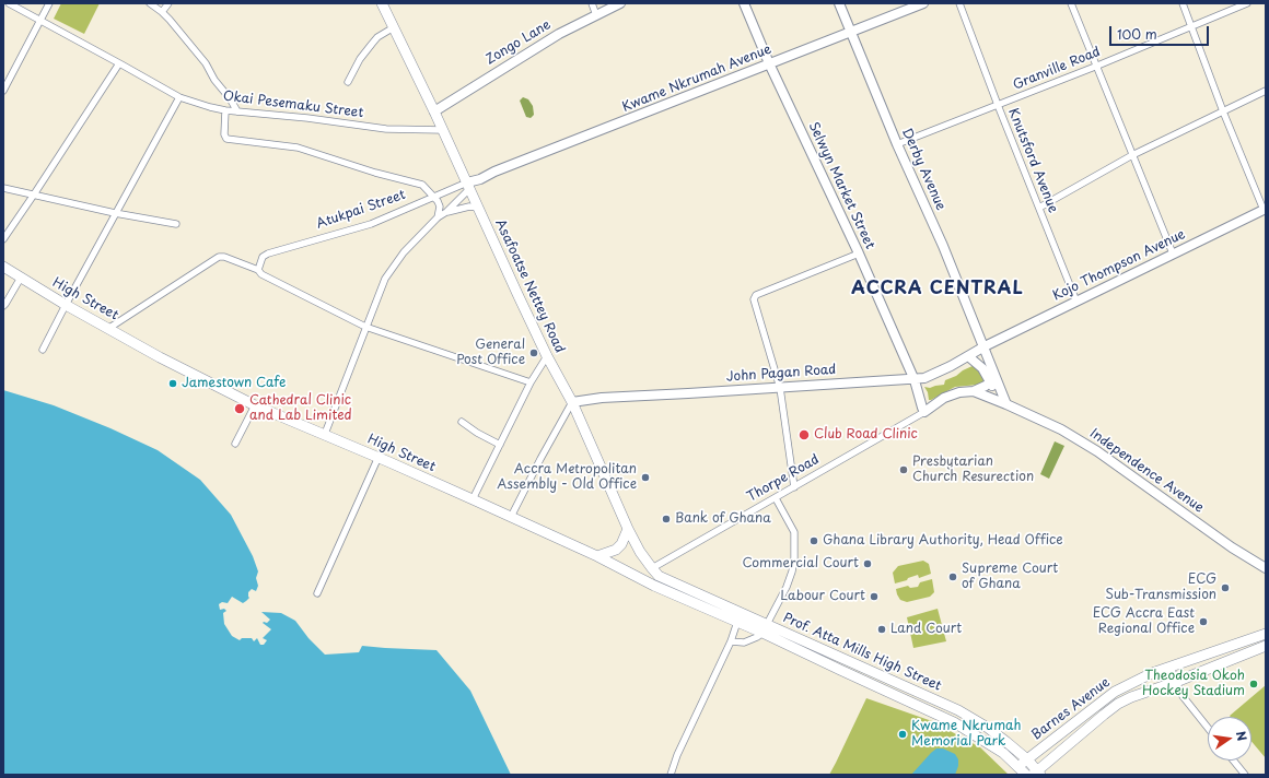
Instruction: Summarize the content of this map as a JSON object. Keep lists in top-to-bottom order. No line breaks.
{"streets":{"main road":["Zongo Lane","Kwame Nkrumah Avenue","Derby Avenue","Selwyn Market Street","Kojo Thompson Avenue","Asafoatse Nettey Road","High Street","John Pagan Road","Independence Avenue","Thorpe Road","Prof. Atta Mills High Street","Barnes Avenue"],"street":["Granville Road","Okai Pesemaku Street","Knutsford Avenue","Atukpai Street"]},"crossings":[["Zongo Lane","Asafoatse Nettey Road"],["Granville Road","Knutsford Avenue"],["Granville Road","Derby Avenue"],["Kwame Nkrumah Avenue","Derby Avenue"],["Kwame Nkrumah Avenue","Selwyn Market Street"],["Kwame Nkrumah Avenue","Atukpai Street"],["Kwame Nkrumah Avenue","Asafoatse Nettey Road"],["Okai Pesemaku Street","Asafoatse Nettey Road"],["Knutsford Avenue","Kojo Thompson Avenue"],["Derby Avenue","Kojo Thompson Avenue"],["Derby Avenue","John Pagan Road"],["Selwyn Market Street","John Pagan Road"],["Selwyn Market Street","Thorpe Road"],["Atukpai Street","Asafoatse Nettey Road"],["Kojo Thompson Avenue","John Pagan Road"],["Asafoatse Nettey Road","John Pagan Road"],["Asafoatse Nettey Road","Thorpe Road"],["Asafoatse Nettey Road","Prof. Atta Mills High Street"],["High Street","Prof. Atta Mills High Street"],["Independence Avenue","Thorpe Road"],["Thorpe Road","Prof. Atta Mills High Street"],["Prof. Atta Mills High Street","Barnes Avenue"]],"districts":["ACCRA CENTRAL"],"places":["General Post Office","Jamestown Cafe","Cathedral Clinic and Lab Limited","Club Road Clinic","Presbytarian Church Resurection","Accra Metropolitan Assembly - Old Office","Bank of Ghana","Ghana Library Authority, Head Office","Commercial Court","Supreme Court of Ghana","ECG Sub-Transmission","Labour Court","ECG Accra East Regional Office","Land Court","Theodosia Okoh Hockey Stadium","Kwame Nkrumah Memorial Park"],"scale_bar":"100 m","north":"right"}
